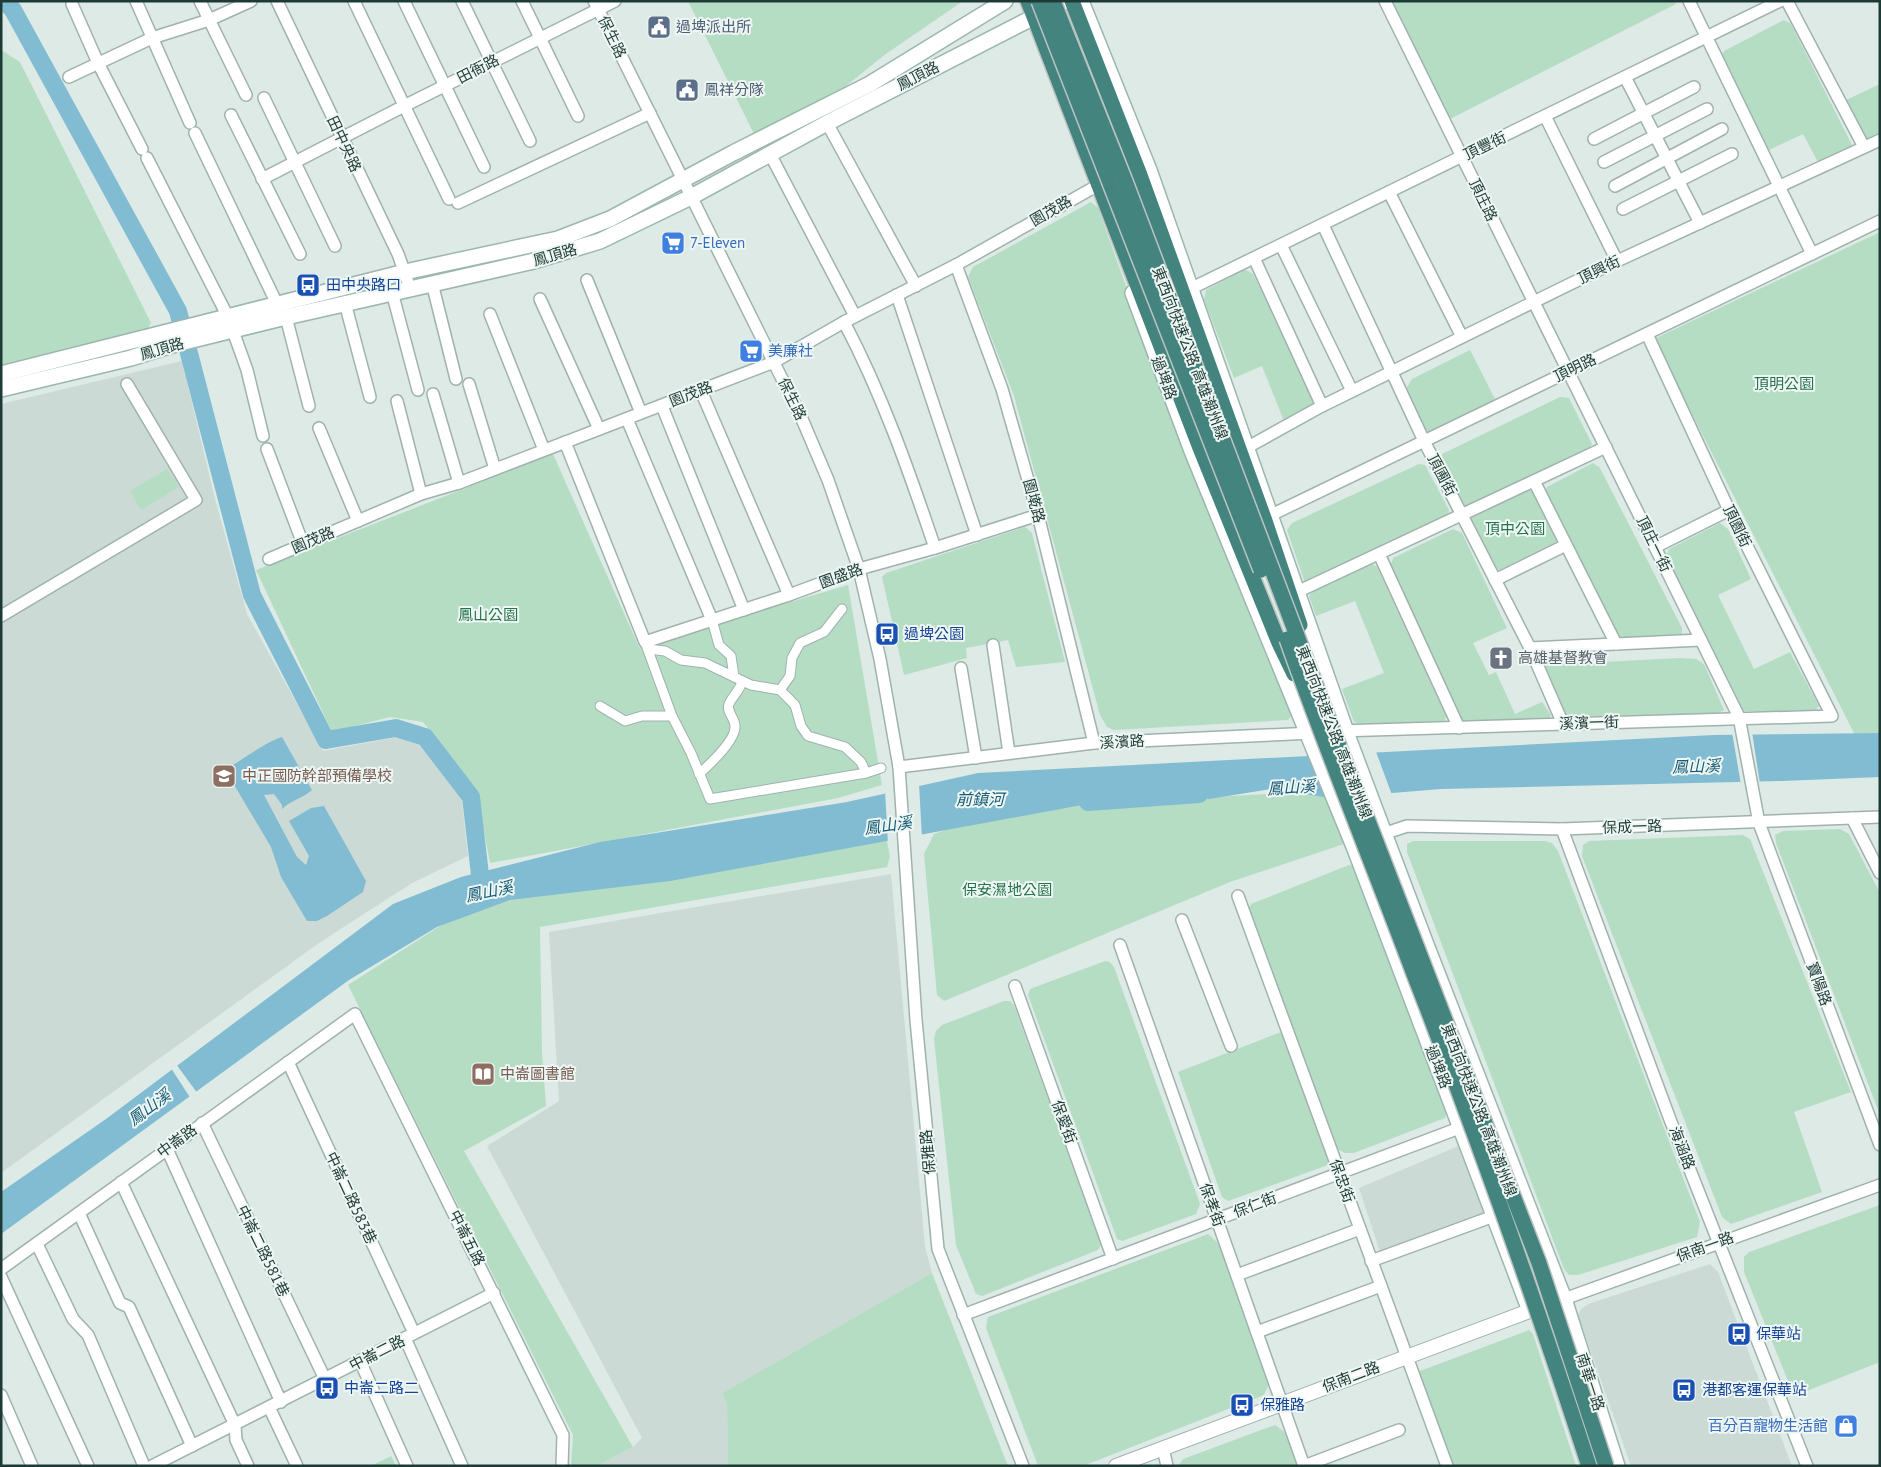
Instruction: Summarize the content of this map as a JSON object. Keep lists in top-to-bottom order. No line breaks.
{"streets":{"highway":["東西向快速公路 高雄潮州線"],"main road":["鳳頂路","過埤路","南華一路"],"street":["保生路","田衙路","田中央路","頂豐街","頂庄路","園茂路","頂興街","頂明路","頂圃街","園墘路","頂園街","頂庄一街","園盛路","溪濱一街","溪濱路","保成一路","寶陽路","保愛街","中崙路","海涵路","保雅路","保忠街","中崙二路583巷","保孝街","保仁街","中崙五路","保南一路","中崙二路581巷","中崙二路","保南二路"]},"crossings":[["保生路","田衙路"],["保生路","鳳頂路"],["保生路","園茂路"],["保生路","園盛路"],["保生路","溪濱路"],["保生路","保雅路"],["田衙路","田中央路"],["鳳頂路","田中央路"],["鳳頂路","過埤路"],["頂豐街","頂庄路"],["頂豐街","頂圃街"],["頂庄路","頂興街"],["頂庄路","頂明路"],["頂庄路","頂庄一街"],["園茂路","過埤路"],["園茂路","園墘路"],["頂興街","頂圃街"],["頂明路","頂圃街"],["頂明路","頂園街"],["頂明路","頂庄一街"],["過埤路","溪濱路"],["過埤路","保仁街"],["過埤路","保南一路"],["過埤路","保南二路"],["頂圃街","溪濱一街"],["園墘路","園盛路"],["園墘路","溪濱路"],["頂園街","溪濱一街"],["頂庄一街","溪濱一街"],["頂庄一街","寶陽路"],["溪濱一街","溪濱路"],["溪濱一街","寶陽路"],["溪濱路","保雅路"],["保成一路","寶陽路"],["保成一路","海涵路"],["保愛街","保仁街"],["中崙路","中崙二路583巷"],["中崙路","中崙五路"],["中崙路","中崙二路581巷"],["海涵路","保南一路"],["保雅路","保仁街"],["保忠街","保仁街"],["保忠街","保南二路"],["中崙二路583巷","中崙二路"],["保孝街","保仁街"],["保孝街","保南二路"],["中崙五路","中崙二路"],["保南一路","保南二路"],["保南一路","南華一路"],["中崙二路581巷","中崙二路"]],"water":["鳳山溪","前鎮河"],"parks":["頂明公園","頂中公園","鳳山公園","保安濕地公園"],"places":{"public building":["過埤派出所","鳳祥分隊"],"supermarket":["7-Eleven","美廉社"],"bus stop":["田中央路口","過埤公園","保華站","中崙二路二","港都客運保華站","保雅路"],"church":["高雄基督教會"],"school or university":["中正國防幹部預備學校"],"library":["中崙圖書館"],"shop":["百分百寵物生活館"]}}
